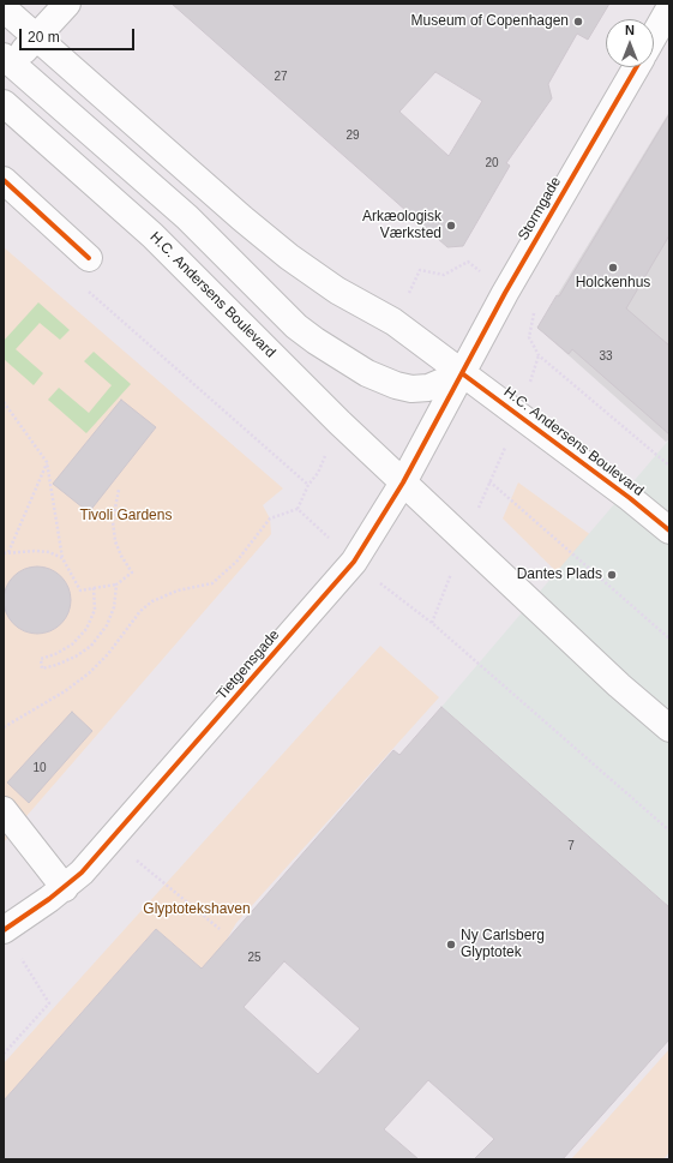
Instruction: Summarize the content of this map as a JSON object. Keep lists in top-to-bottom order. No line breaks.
{"streets":{"street":["Stormgade","H.C. Andersens Boulevard","Tietgensgade"]},"crossings":[["Stormgade","H.C. Andersens Boulevard"],["Stormgade","Tietgensgade"],["H.C. Andersens Boulevard","Tietgensgade"]],"parks":["Tivoli Gardens","Glyptotekshaven"],"places":["Museum of Copenhagen","Arkæologisk Værksted","Holckenhus","Dantes Plads","Ny Carlsberg Glyptotek"],"house_numbers":["27","29","20","33","10","7","25"],"scale_bar":"20 m","north":"top"}
